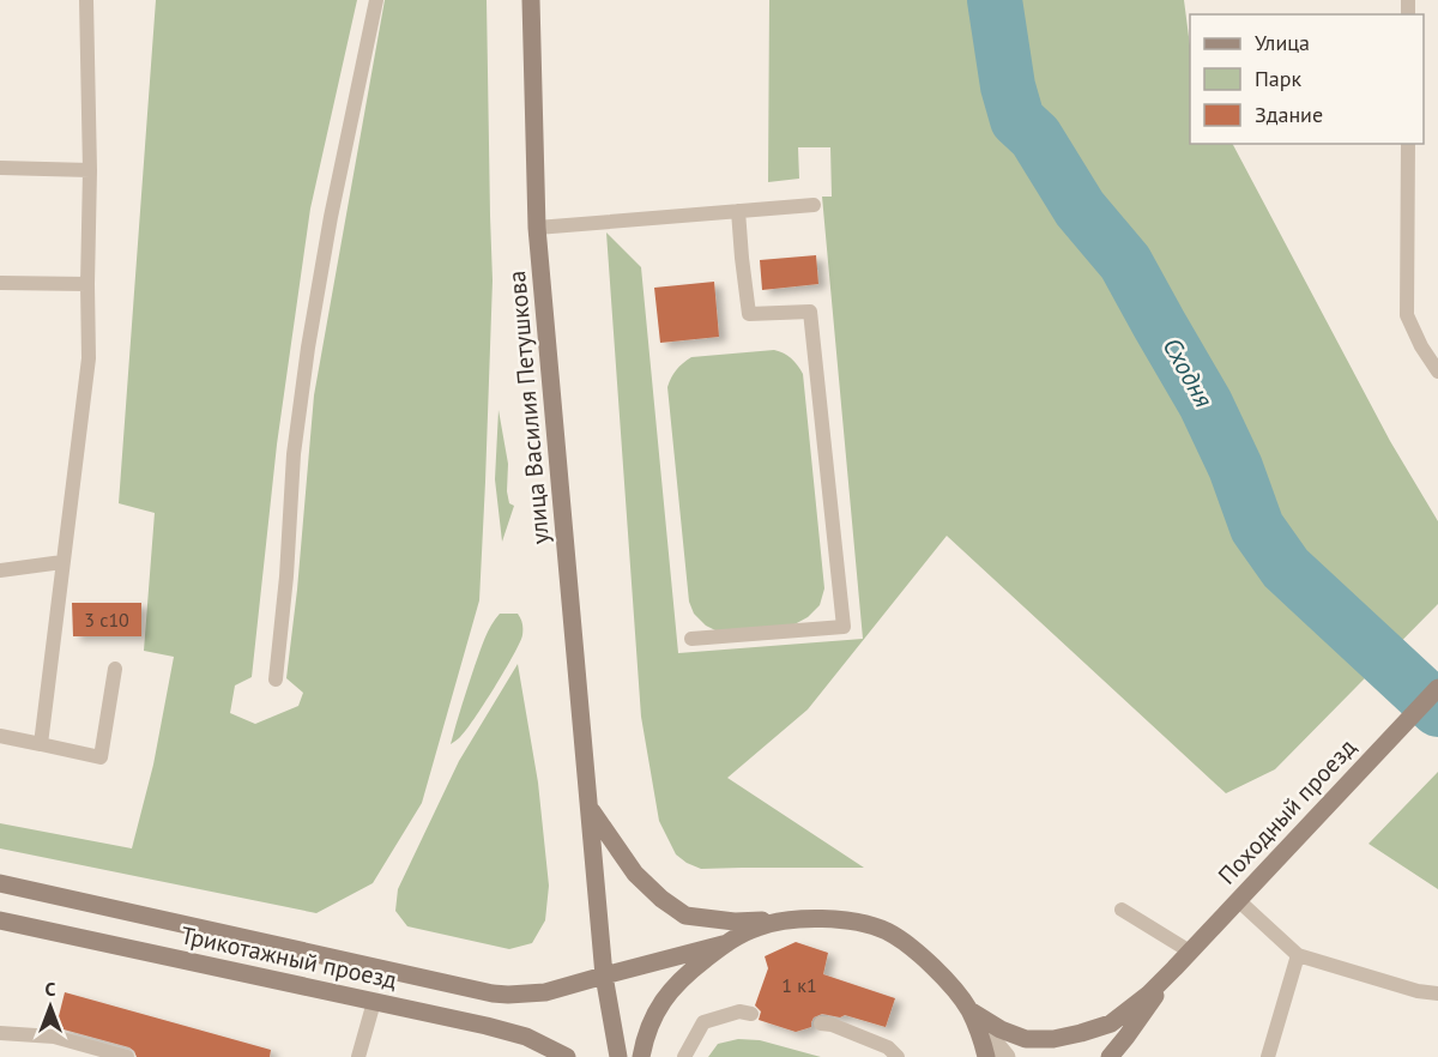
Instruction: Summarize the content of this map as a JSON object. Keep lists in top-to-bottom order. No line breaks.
{"streets":{"main road":["улица Василия Петушкова","Походный проезд","Трикотажный проезд"]},"crossings":[["улица Василия Петушкова","Трикотажный проезд"]],"water":["Сходня"],"house_numbers":["3 с10","1 к1"],"legend":["Улица","Парк","Здание"],"north":"top"}
